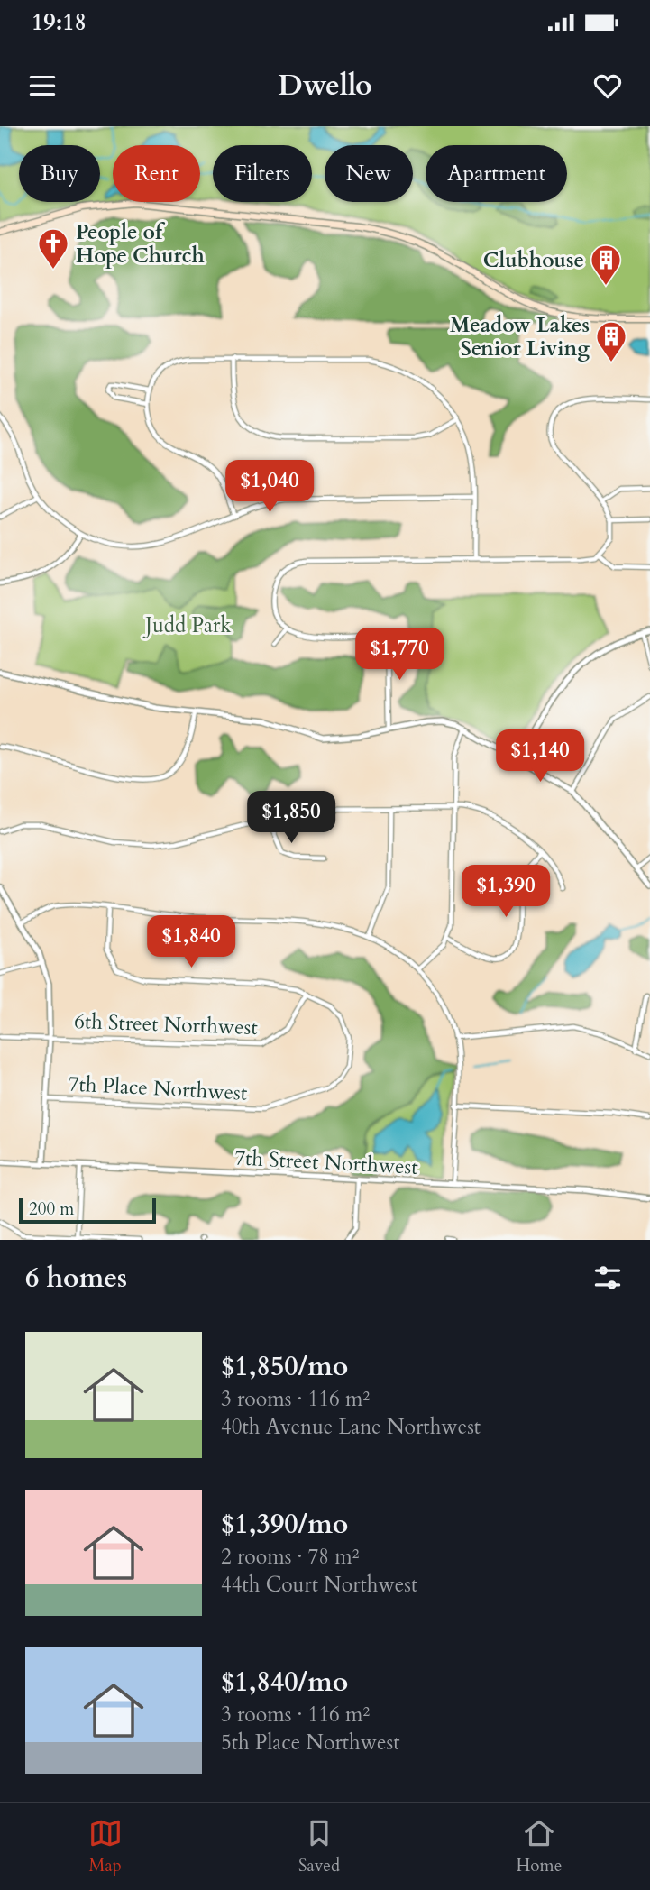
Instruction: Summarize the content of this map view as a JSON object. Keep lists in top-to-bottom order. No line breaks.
{"streets":{"street":["6th Street Northwest","7th Place Northwest","7th Street Northwest"]},"crossings":[["6th Street Northwest","7th Place Northwest"]],"parks":["Judd Park"],"places":{"church":["People of Hope Church"],"building":["Clubhouse","Meadow Lakes Senior Living"]},"scale_bar":"200 m","page":{"status":"19:18","header":"Dwello","chip":["Buy","Rent","Filters","New","Apartment"],"price":["$1,040","$1,770","$1,140","$1,850","$1,390","$1,840"],"scale":"200 m","heading":"6 homes","list":[{"name":"$1,850/mo","note":"3 rooms · 116 m² · 40th Avenue Lane Northwest"},{"name":"$1,390/mo","note":"2 rooms · 78 m² · 44th Court Northwest"},{"name":"$1,840/mo","note":"3 rooms · 116 m² · 5th Place Northwest"}],"tabs":["Map","Saved","Home"]}}
